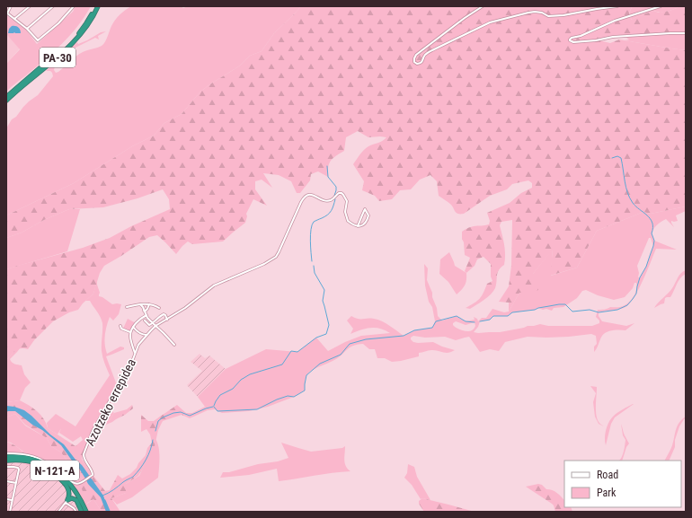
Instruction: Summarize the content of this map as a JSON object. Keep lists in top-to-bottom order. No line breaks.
{"streets":{"highway":["PA-30","N-121-A"],"street":["Azotzeko errepidea"]},"legend":["Road","Park"]}
